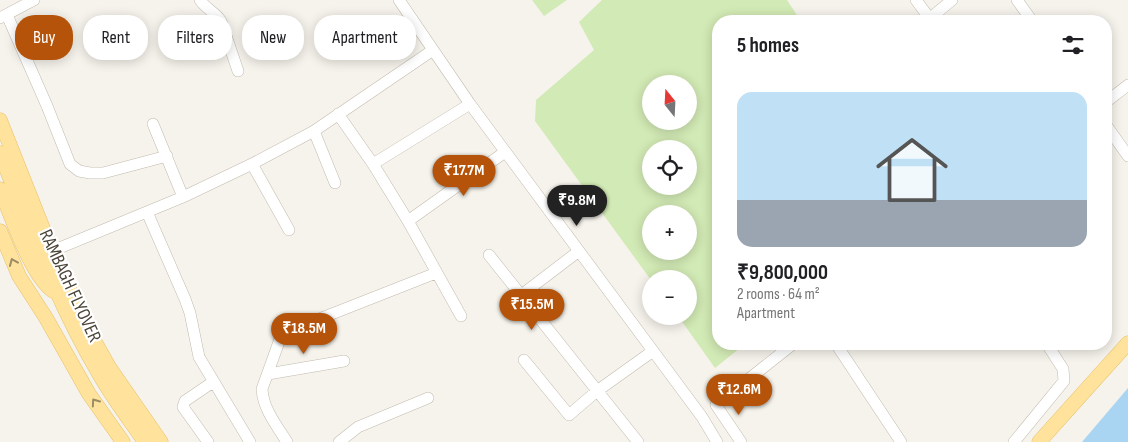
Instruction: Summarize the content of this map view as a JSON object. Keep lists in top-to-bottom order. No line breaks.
{"streets":{"main road":["RAMBAGH FLYOVER"]},"north":"top","page":{"chip":["Buy","Rent","Filters","New","Apartment"],"heading":"5 homes","map_buttons":["+","−"],"list":[{"name":"₹9,800,000","note":"2 rooms · 64 m² · Apartment"}],"price":["₹17.7M","₹9.8M","₹15.5M","₹18.5M","₹12.6M"]}}
